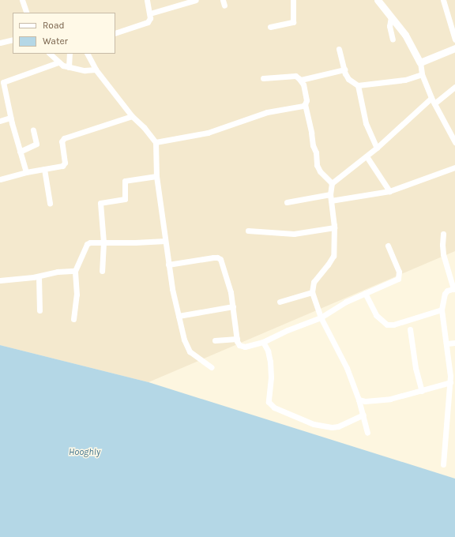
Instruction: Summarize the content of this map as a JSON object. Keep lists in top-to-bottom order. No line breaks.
{"water":["Hooghly"],"legend":["Road","Water"]}
